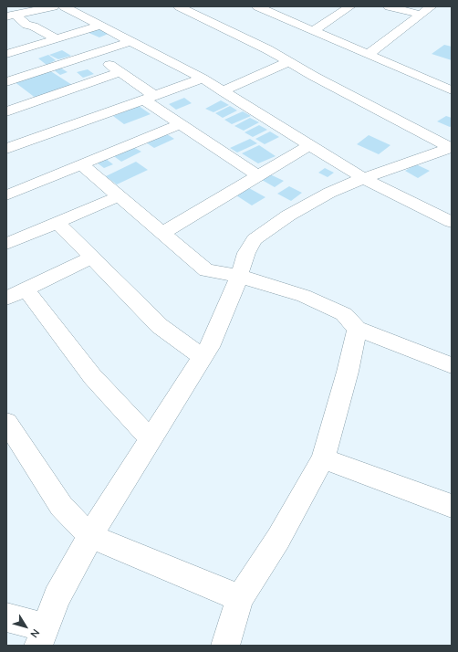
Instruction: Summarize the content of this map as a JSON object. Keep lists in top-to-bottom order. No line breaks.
{"north":"bottom right"}
